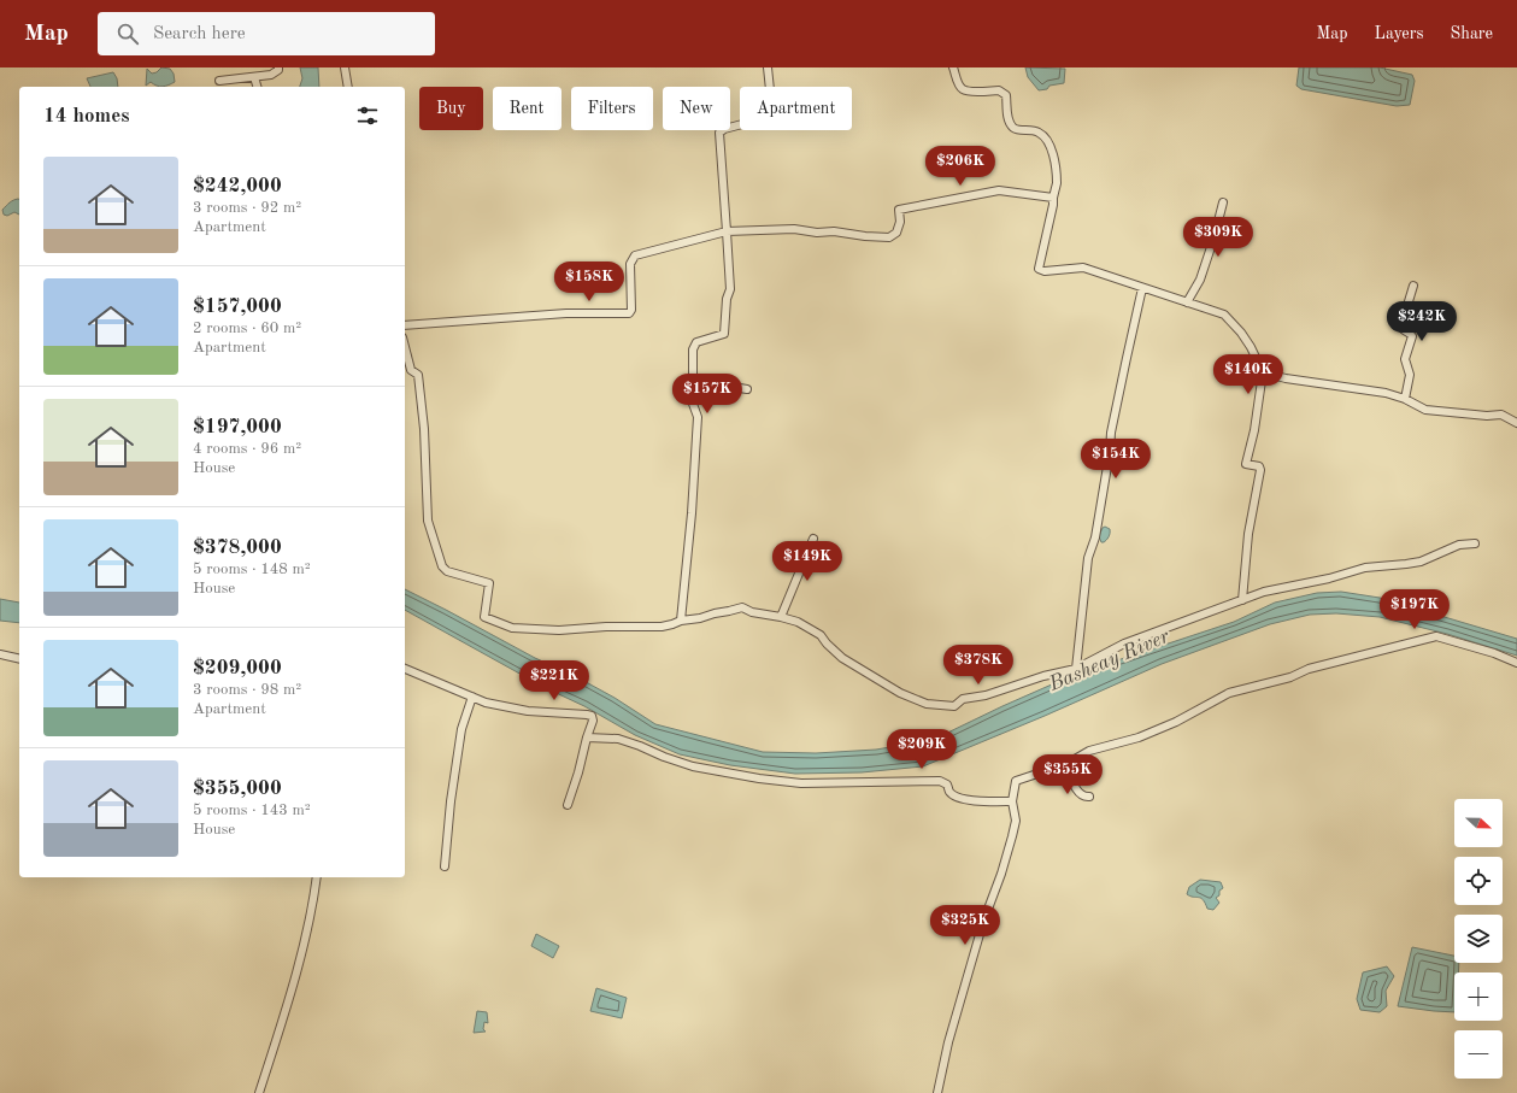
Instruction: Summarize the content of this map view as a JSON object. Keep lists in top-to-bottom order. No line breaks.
{"water":["Basheay River"],"north":"right","page":{"header":"Map","search":"Search here","nav":["Map","Layers","Share"],"chip":["Buy","Rent","Filters","New","Apartment"],"heading":"14 homes","list":[{"name":"$242,000","note":"3 rooms · 92 m² · Apartment"},{"name":"$157,000","note":"2 rooms · 60 m² · Apartment"},{"name":"$197,000","note":"4 rooms · 96 m² · House"},{"name":"$378,000","note":"5 rooms · 148 m² · House"},{"name":"$209,000","note":"3 rooms · 98 m² · Apartment"},{"name":"$355,000","note":"5 rooms · 143 m² · House"}],"price":["$206K","$309K","$158K","$242K","$140K","$157K","$154K","$149K","$197K","$378K","$221K","$209K","$355K","$325K"],"map_buttons":["+","−"]}}
